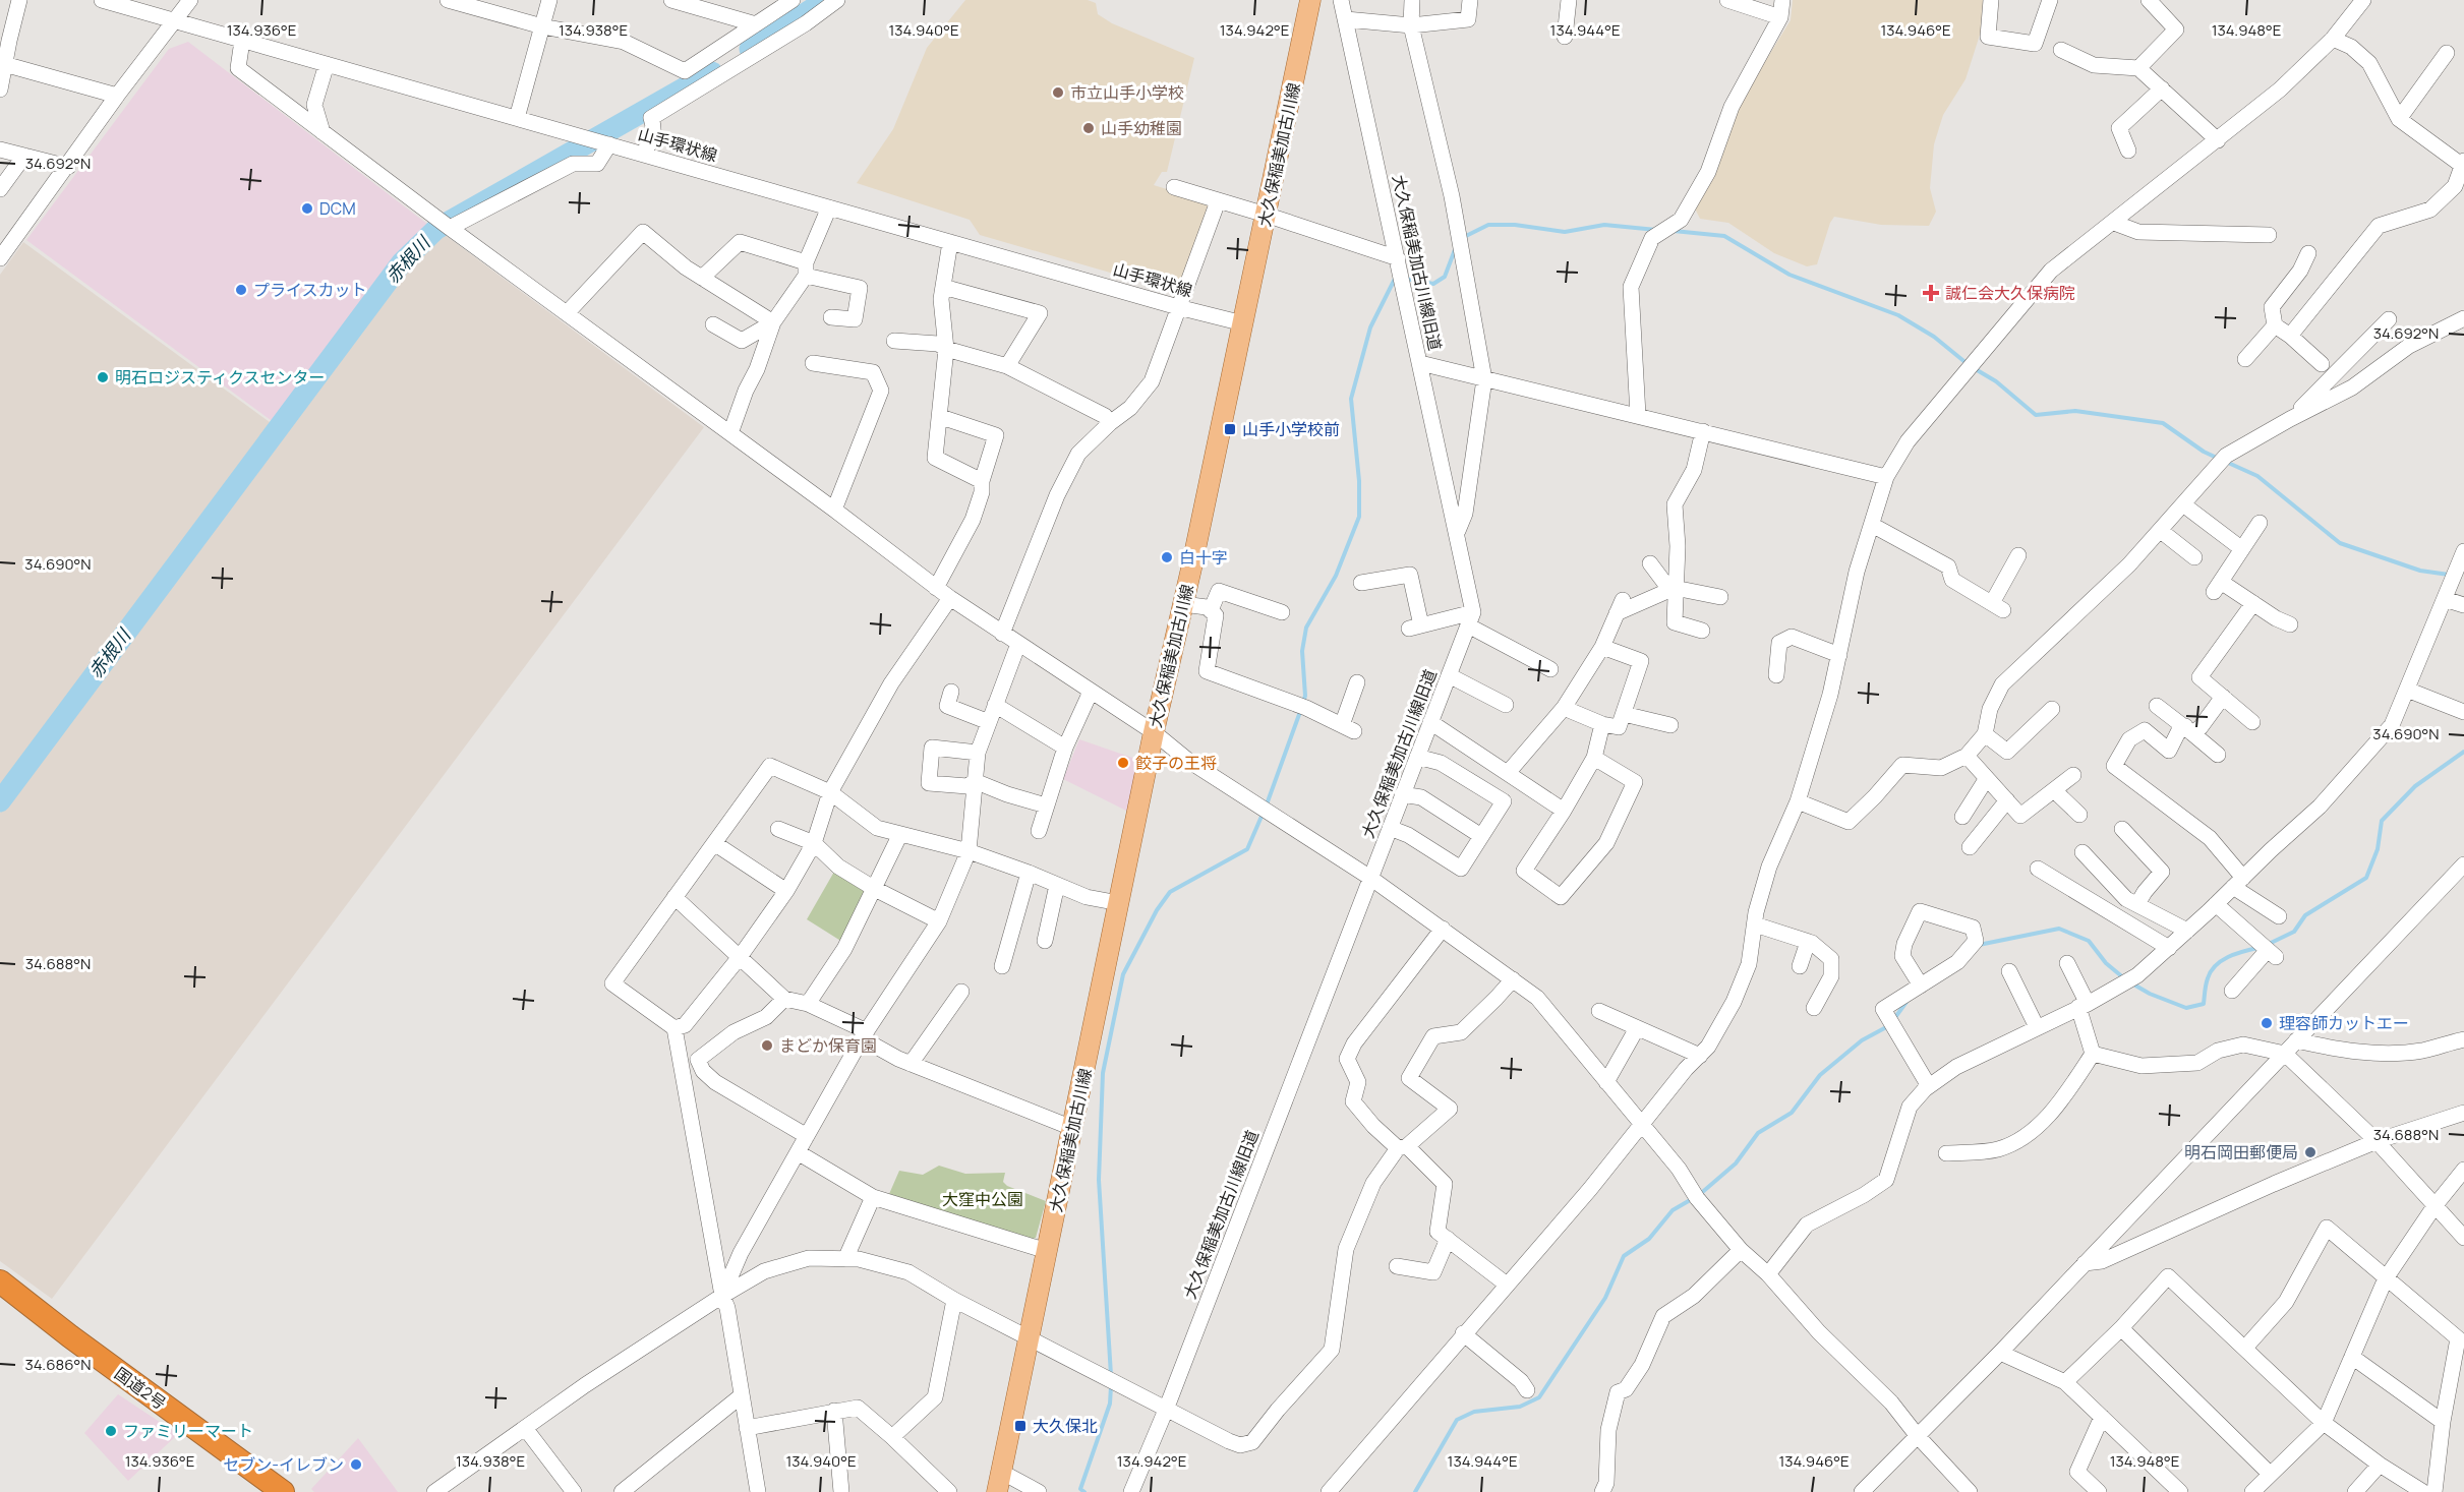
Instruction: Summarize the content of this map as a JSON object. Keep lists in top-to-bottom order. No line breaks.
{"streets":{"highway":["国道2号"],"main road":["大久保稲美加古川線"],"street":["山手環状線","大久保稲美加古川線旧道"]},"crossings":[["山手環状線","大久保稲美加古川線"]],"water":["赤根川"],"parks":["大窪中公園"],"places":{"other":["市立山手小学校","山手幼稚園","DCM","プライスカット","明石ロジスティクスセンター","白十字","餃子の王将","理容師カットエー","まどか保育園","明石岡田郵便局","ファミリーマート","セブン-イレブン"],"health":["誠仁会大久保病院"],"transit":["山手小学校前","大久保北"]},"coordinates":["134.936°E","134.938°E","134.940°E","134.942°E","134.944°E","134.946°E","134.948°E","34.692°N","34.690°N","34.688°N","34.686°N"]}
